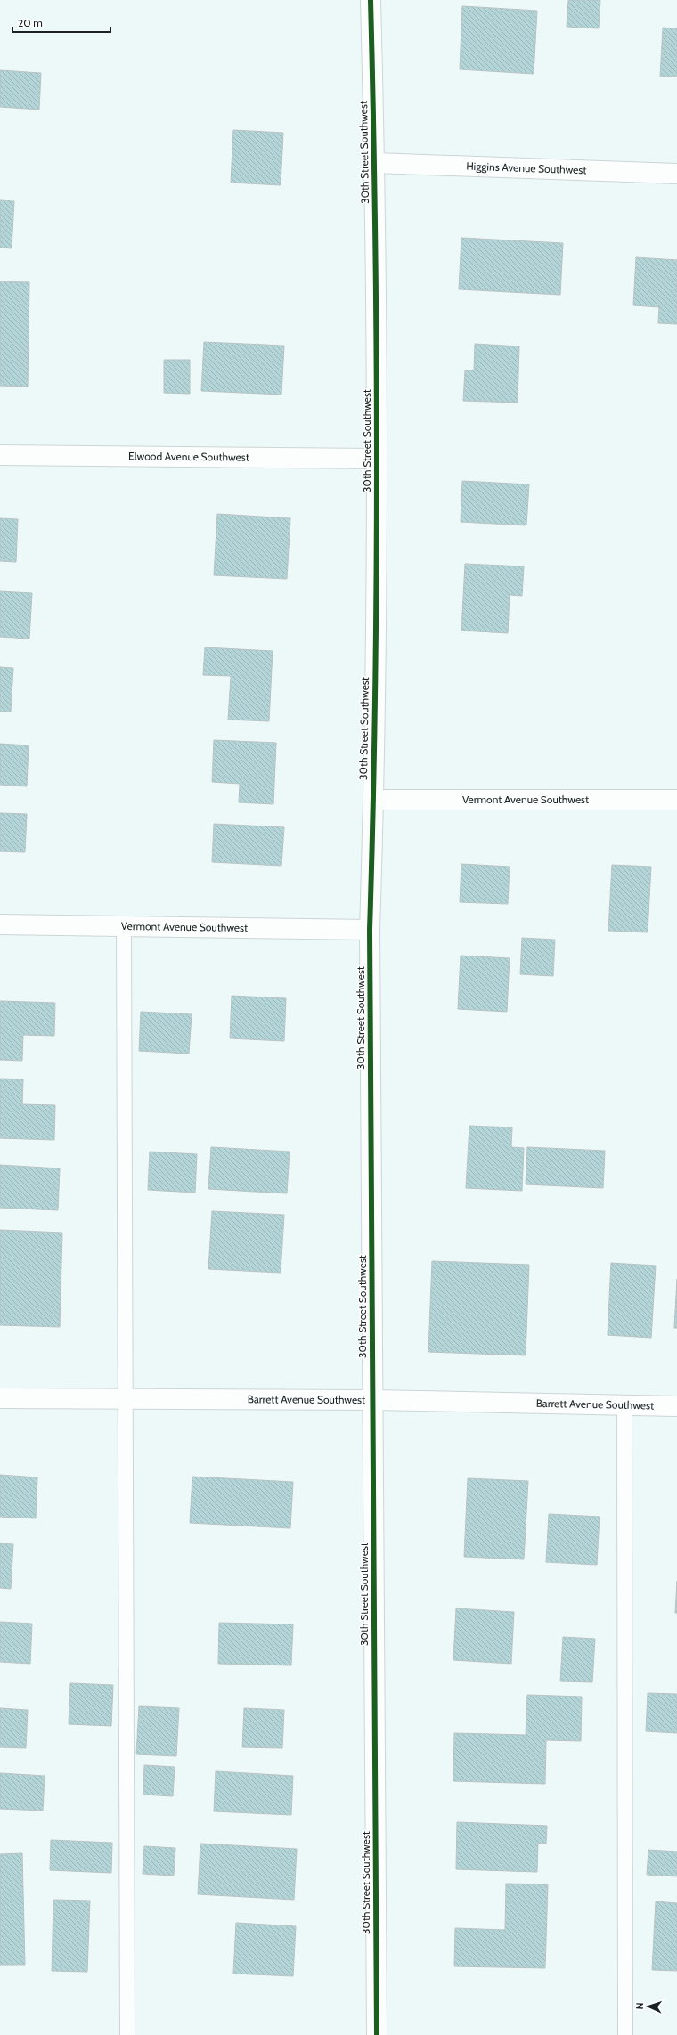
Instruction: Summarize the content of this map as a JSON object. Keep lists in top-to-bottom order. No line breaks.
{"streets":{"street":["30th Street Southwest","Higgins Avenue Southwest","Elwood Avenue Southwest","Vermont Avenue Southwest","Barrett Avenue Southwest"]},"crossings":[["30th Street Southwest","Higgins Avenue Southwest"],["30th Street Southwest","Elwood Avenue Southwest"],["30th Street Southwest","Vermont Avenue Southwest"],["30th Street Southwest","Barrett Avenue Southwest"]],"scale_bar":"20 m","north":"left"}
